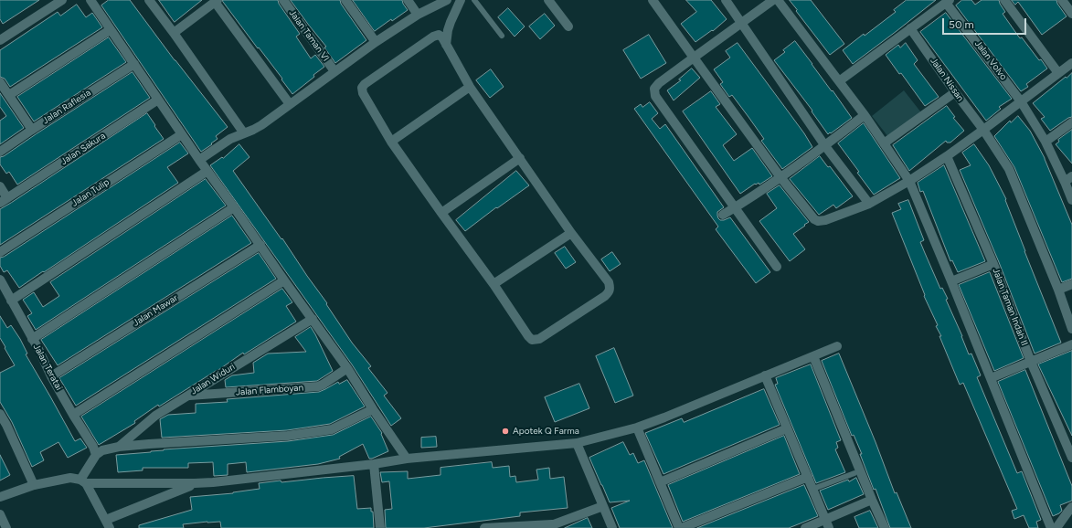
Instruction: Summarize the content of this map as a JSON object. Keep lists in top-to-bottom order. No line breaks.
{"streets":{"street":["Jalan Taman VI","Jalan Volvo","Jalan Nissan","Jalan Raflesia","Jalan Sakura","Jalan Tulip","Jalan Taman Indah II","Jalan Mawar","Jalan Teratai","Jalan Widuri","Jalan Flamboyan"]},"crossings":[["Jalan Mawar","Jalan Teratai"],["Jalan Widuri","Jalan Flamboyan"]],"places":["Apotek Q Farma"],"scale_bar":"50 m"}
